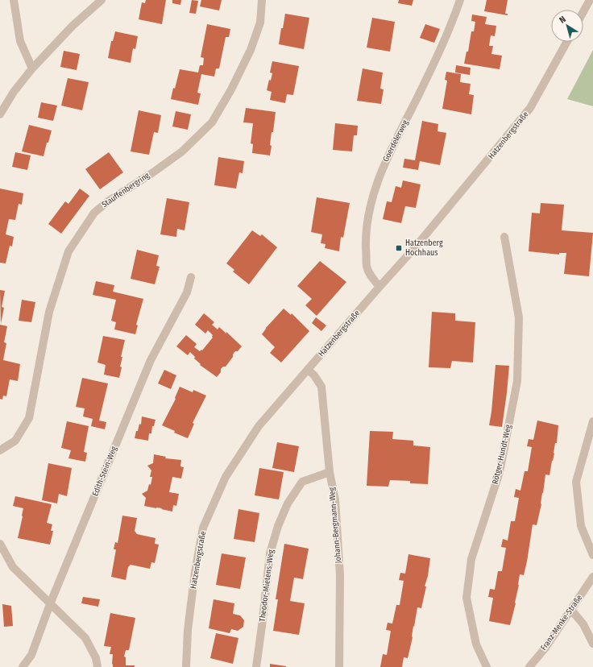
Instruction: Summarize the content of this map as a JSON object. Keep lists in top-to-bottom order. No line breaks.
{"streets":{"street":["Hatzenbergstraße","Goerdelerweg","Stauffenbergring","Rötger-Hundt-Weg","Edith-Stein-Weg","Johann-Bergmann-Weg","Theodor-Mietens-Weg","Franz-Menke-Straße"]},"crossings":[["Hatzenbergstraße","Goerdelerweg"],["Hatzenbergstraße","Johann-Bergmann-Weg"],["Johann-Bergmann-Weg","Theodor-Mietens-Weg"]],"places":{"transit":["Hatzenberg Hochhaus"]},"north":"top left"}
